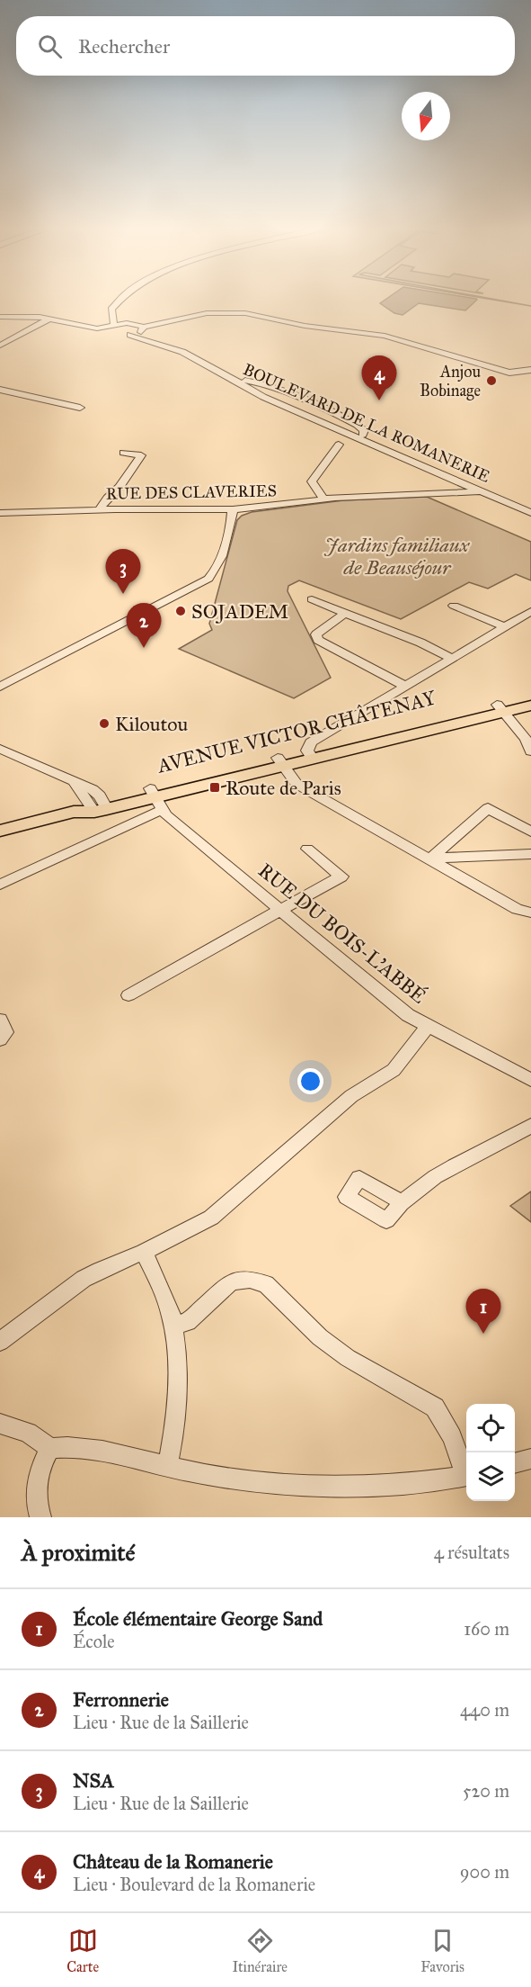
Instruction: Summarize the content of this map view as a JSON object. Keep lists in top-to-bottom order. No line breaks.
{"streets":{"main road":["AVENUE VICTOR CHÂTENAY"],"street":["BOULEVARD DE LA ROMANERIE","RUE DES CLAVERIES","RUE DU BOIS-L'ABBÉ"]},"crossings":[["BOULEVARD DE LA ROMANERIE","RUE DES CLAVERIES"],["AVENUE VICTOR CHÂTENAY","RUE DU BOIS-L'ABBÉ"]],"parks":["Jardins familiaux de Beauséjour"],"places":{"other":["Anjou Bobinage","SOJADEM","Kiloutou"],"transit":["Route de Paris"]},"north":"bottom","page":{"search":"Rechercher","pins":["4","3","2","1"],"heading":["À proximité","4 résultats"],"list":[{"mark":"1","name":"École élémentaire George Sand","note":"École","value":"160 m"},{"mark":"2","name":"Ferronnerie","note":"Lieu · Rue de la Saillerie","value":"440 m"},{"mark":"3","name":"NSA","note":"Lieu · Rue de la Saillerie","value":"520 m"},{"mark":"4","name":"Château de la Romanerie","note":"Lieu · Boulevard de la Romanerie","value":"900 m"}],"nav":["Carte","Itinéraire","Favoris"]}}
